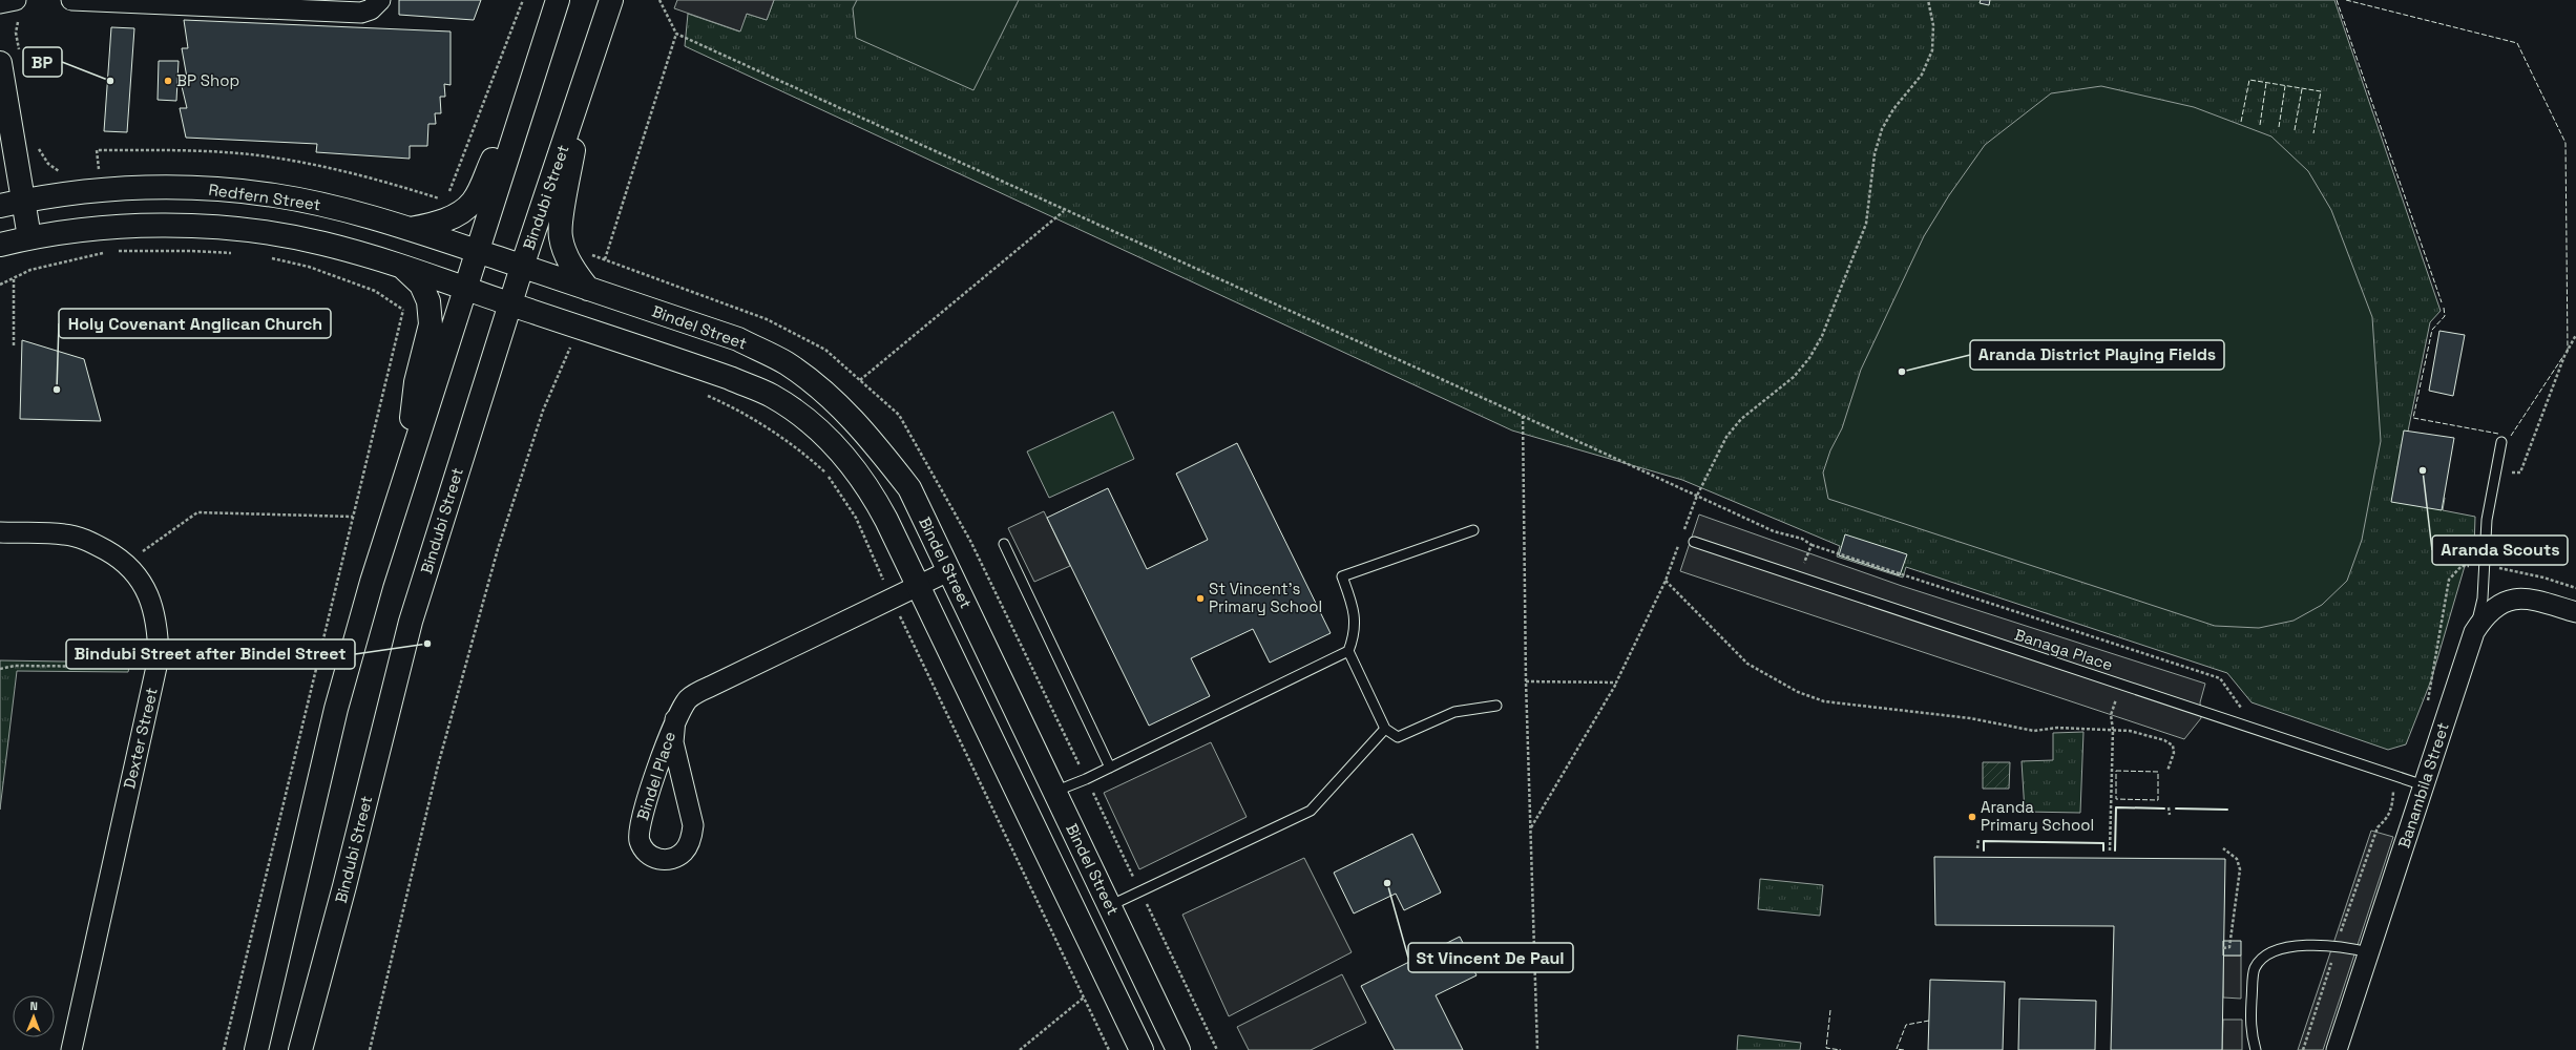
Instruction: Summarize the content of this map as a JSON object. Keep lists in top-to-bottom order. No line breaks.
{"streets":{"main road":["Redfern Street","Bindubi Street","Bindel Street"],"street":["Dexter Street","Bindel Place","Banambila Street"],"lane":["Banaga Place"]},"crossings":[["Redfern Street","Bindubi Street"],["Redfern Street","Bindel Street"],["Bindubi Street","Bindel Street"],["Bindel Street","Bindel Place"],["Banaga Place","Banambila Street"]],"places":["BP","BP Shop","Aranda District Playing Fields","Holy Covenant Anglican Church","Aranda Scouts","St Vincent's Primary School","Bindubi Street after Bindel Street","Aranda Primary School","St Vincent De Paul"],"north":"top"}
